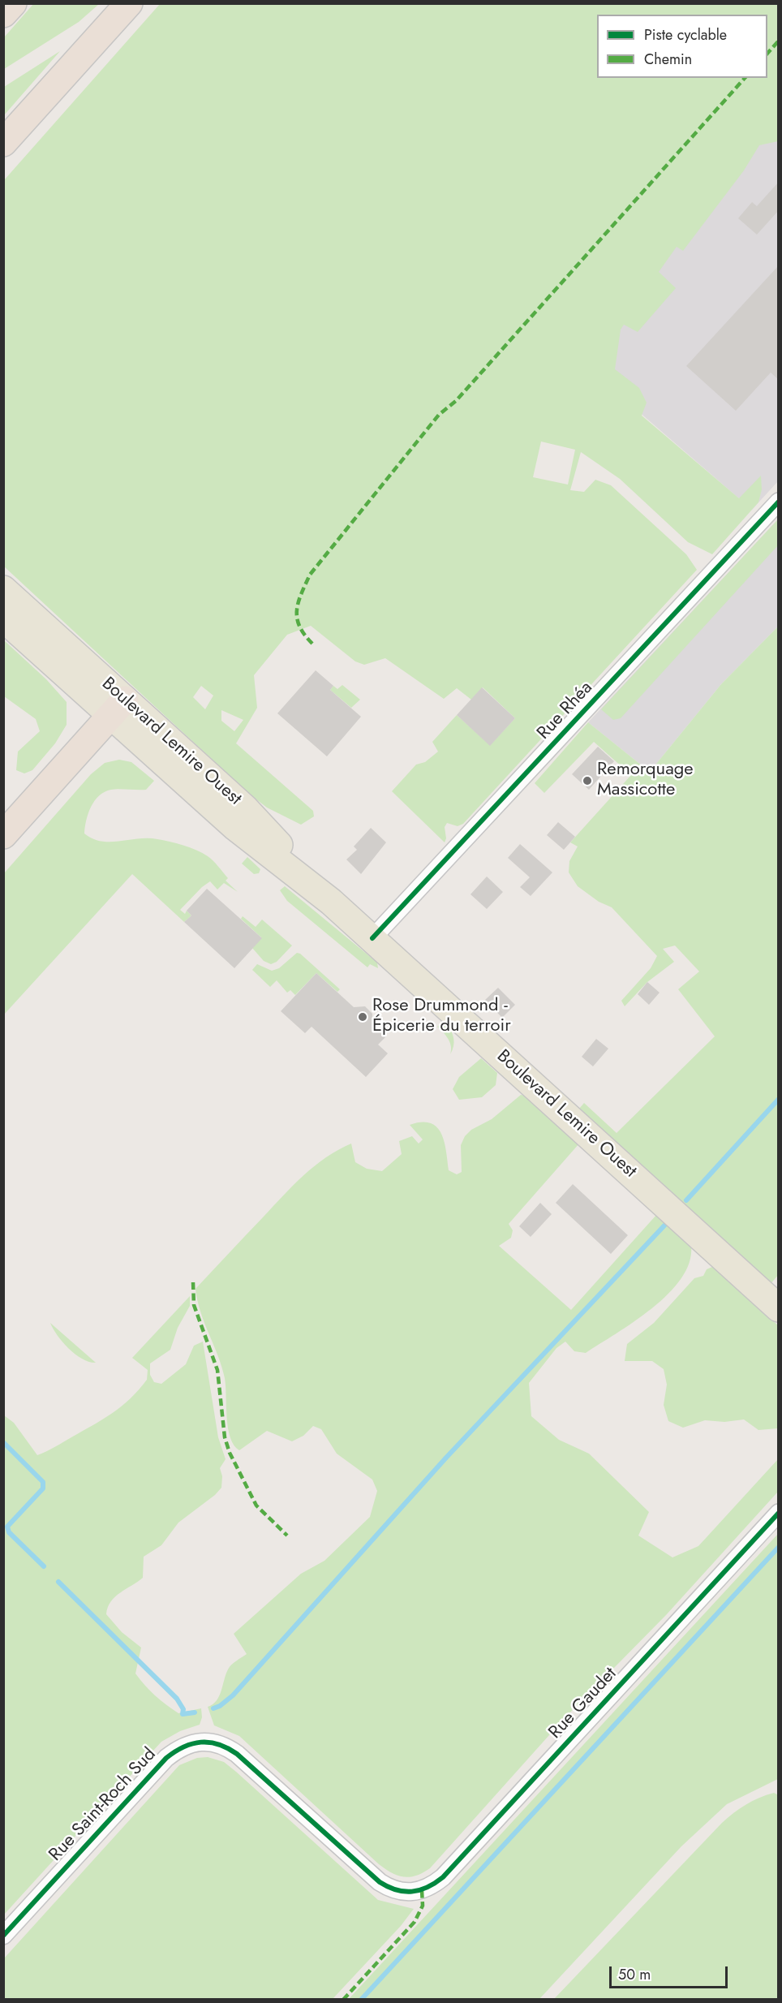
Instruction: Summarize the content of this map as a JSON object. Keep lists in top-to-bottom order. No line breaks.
{"streets":{"main road":["Boulevard Lemire Ouest"],"street":["Rue Rhéa","Rue Gaudet","Rue Saint-Roch Sud"]},"crossings":[["Rue Rhéa","Boulevard Lemire Ouest"],["Rue Gaudet","Rue Saint-Roch Sud"]],"places":["Remorquage Massicotte","Rose Drummond - Épicerie du terroir"],"legend":["Piste cyclable","Chemin"],"scale_bar":"50 m"}
